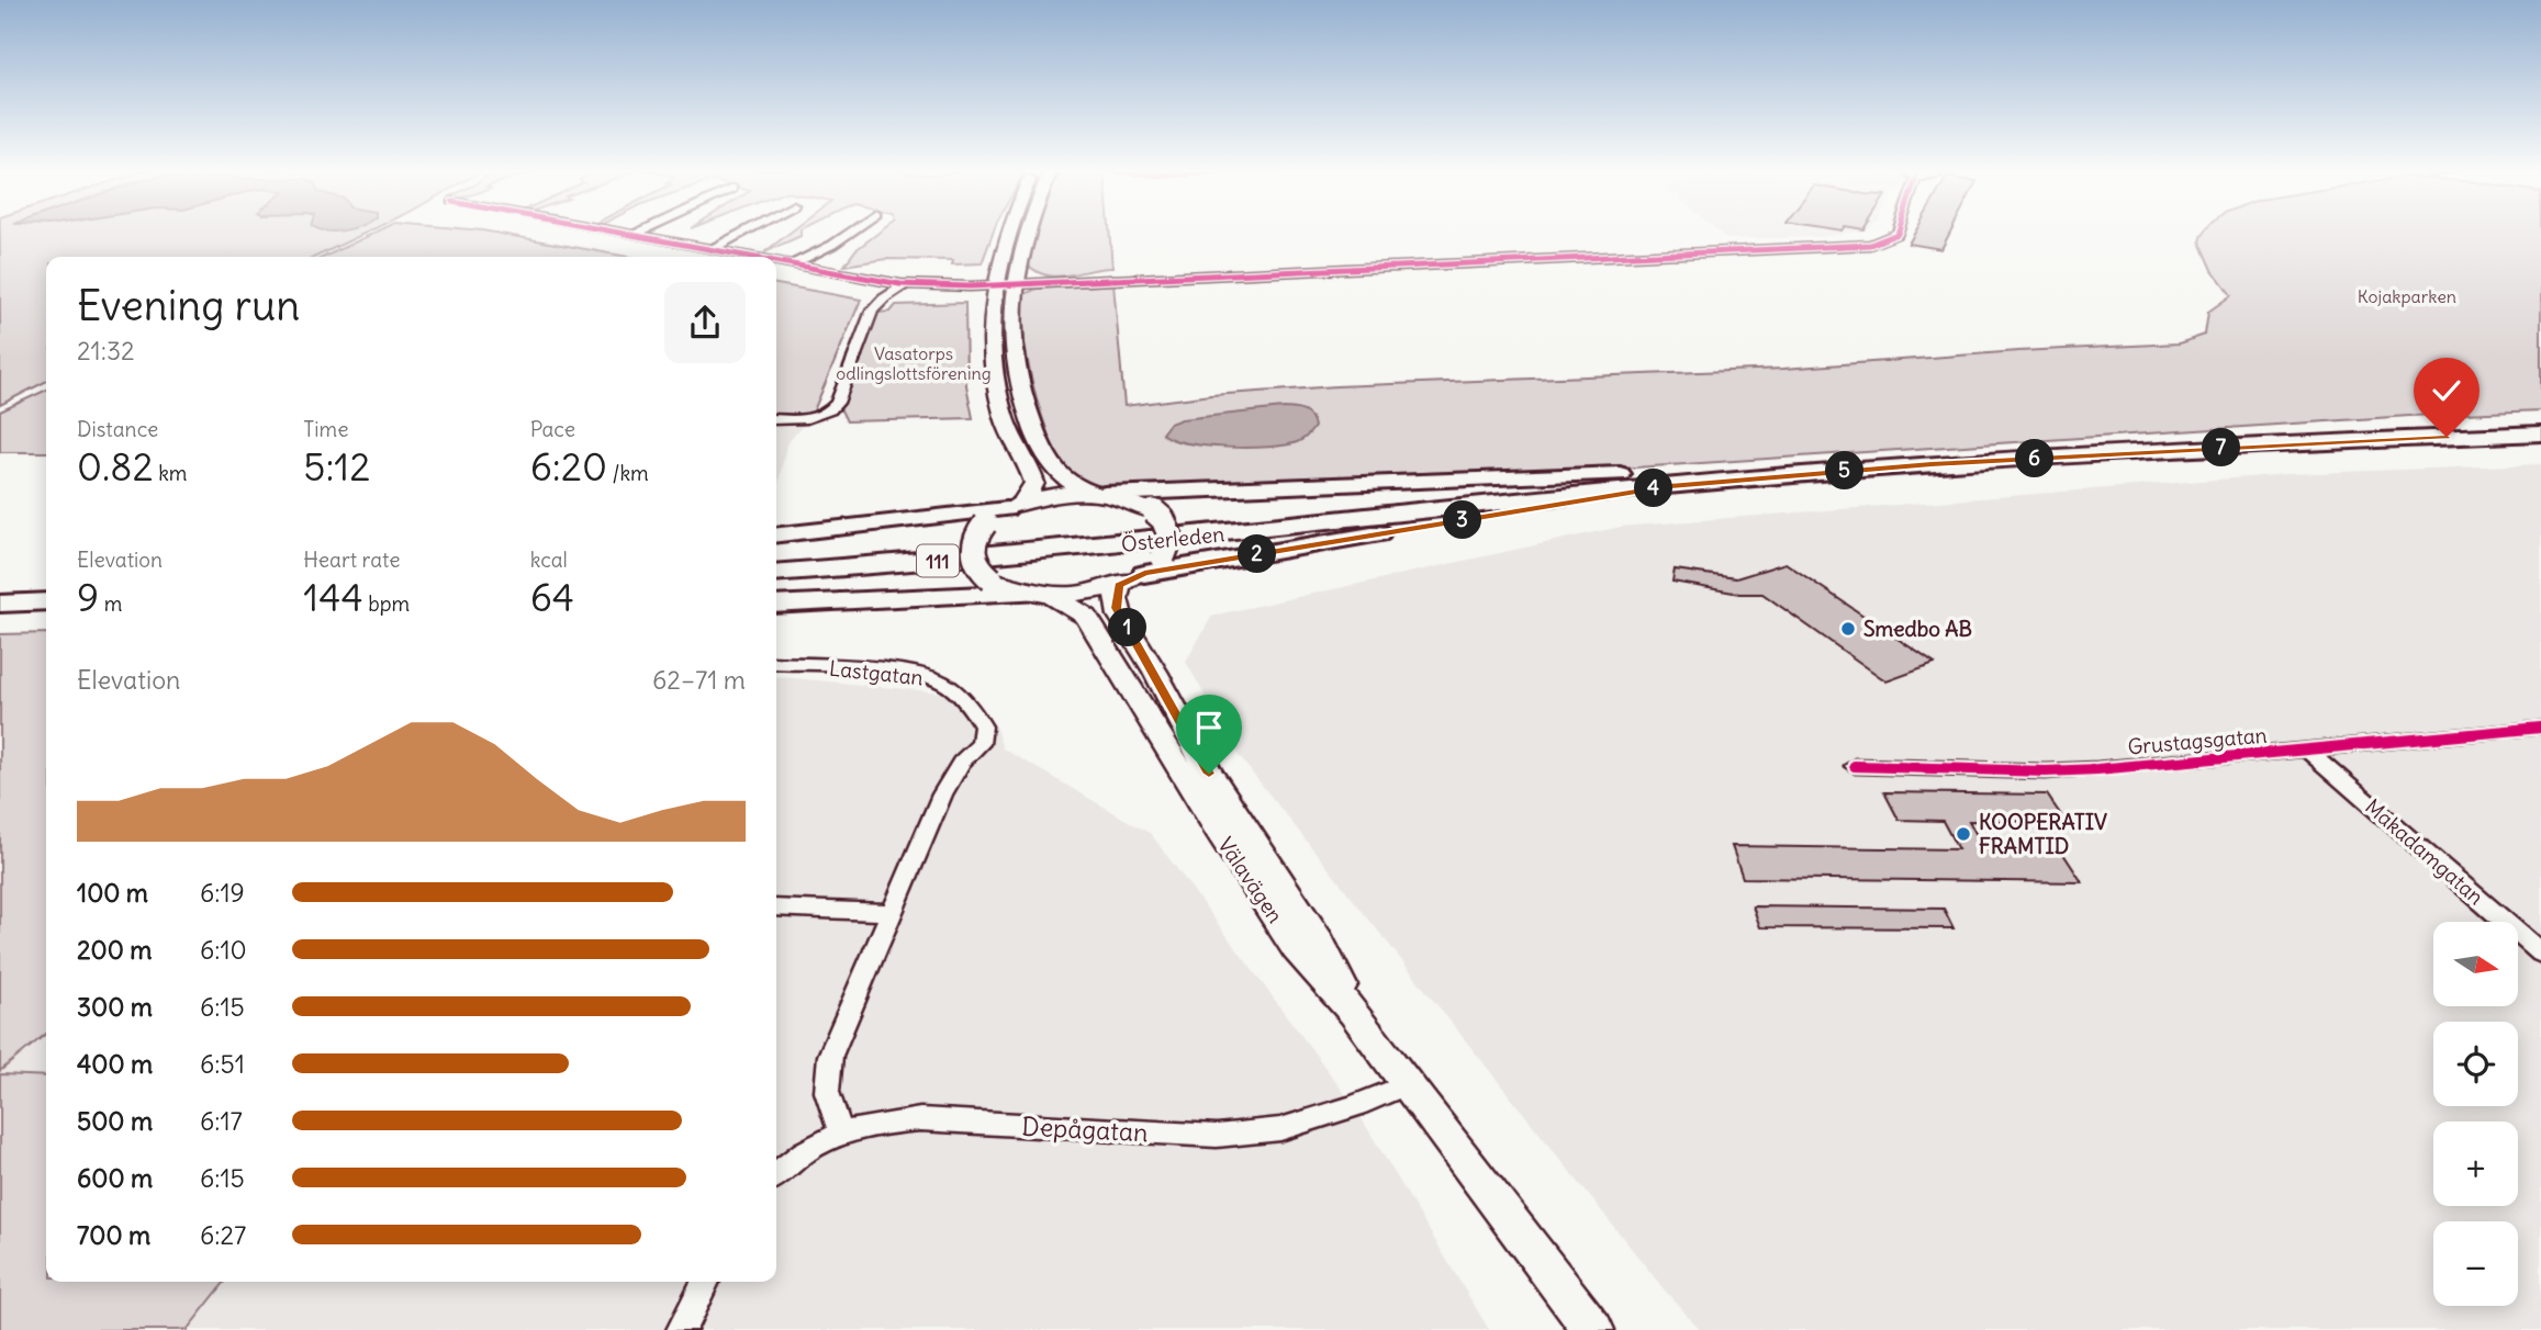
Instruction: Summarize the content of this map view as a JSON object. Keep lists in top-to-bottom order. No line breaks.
{"streets":{"main road":["Österleden","111","Välavägen"],"street":["Lastgatan","Grustagsgatan","Makadamgatan","Depågatan"]},"crossings":[["Lastgatan","Depågatan"],["Grustagsgatan","Makadamgatan"],["Välavägen","Depågatan"]],"parks":["Kojakparken","Vasatorps odlingslottsförening"],"places":["Smedbo AB","KOOPERATIV FRAMTID"],"north":"right","page":{"heading":["Evening run","21:32"],"stats":[["Distance","0.82 km"],["Time","5:12"],["Pace","6:20 /km"],["Elevation","9 m"],["Heart rate","144 bpm"],["kcal","64"]],"pins":["7","6","5","4","3","2","1"],"chart":["Elevation","62–71 m"],"list":[{"name":"100 m","note":"6:19"},{"name":"200 m","note":"6:10"},{"name":"300 m","note":"6:15"},{"name":"400 m","note":"6:51"},{"name":"500 m","note":"6:17"},{"name":"600 m","note":"6:15"},{"name":"700 m","note":"6:27"}],"map_buttons":["+","−"]}}
